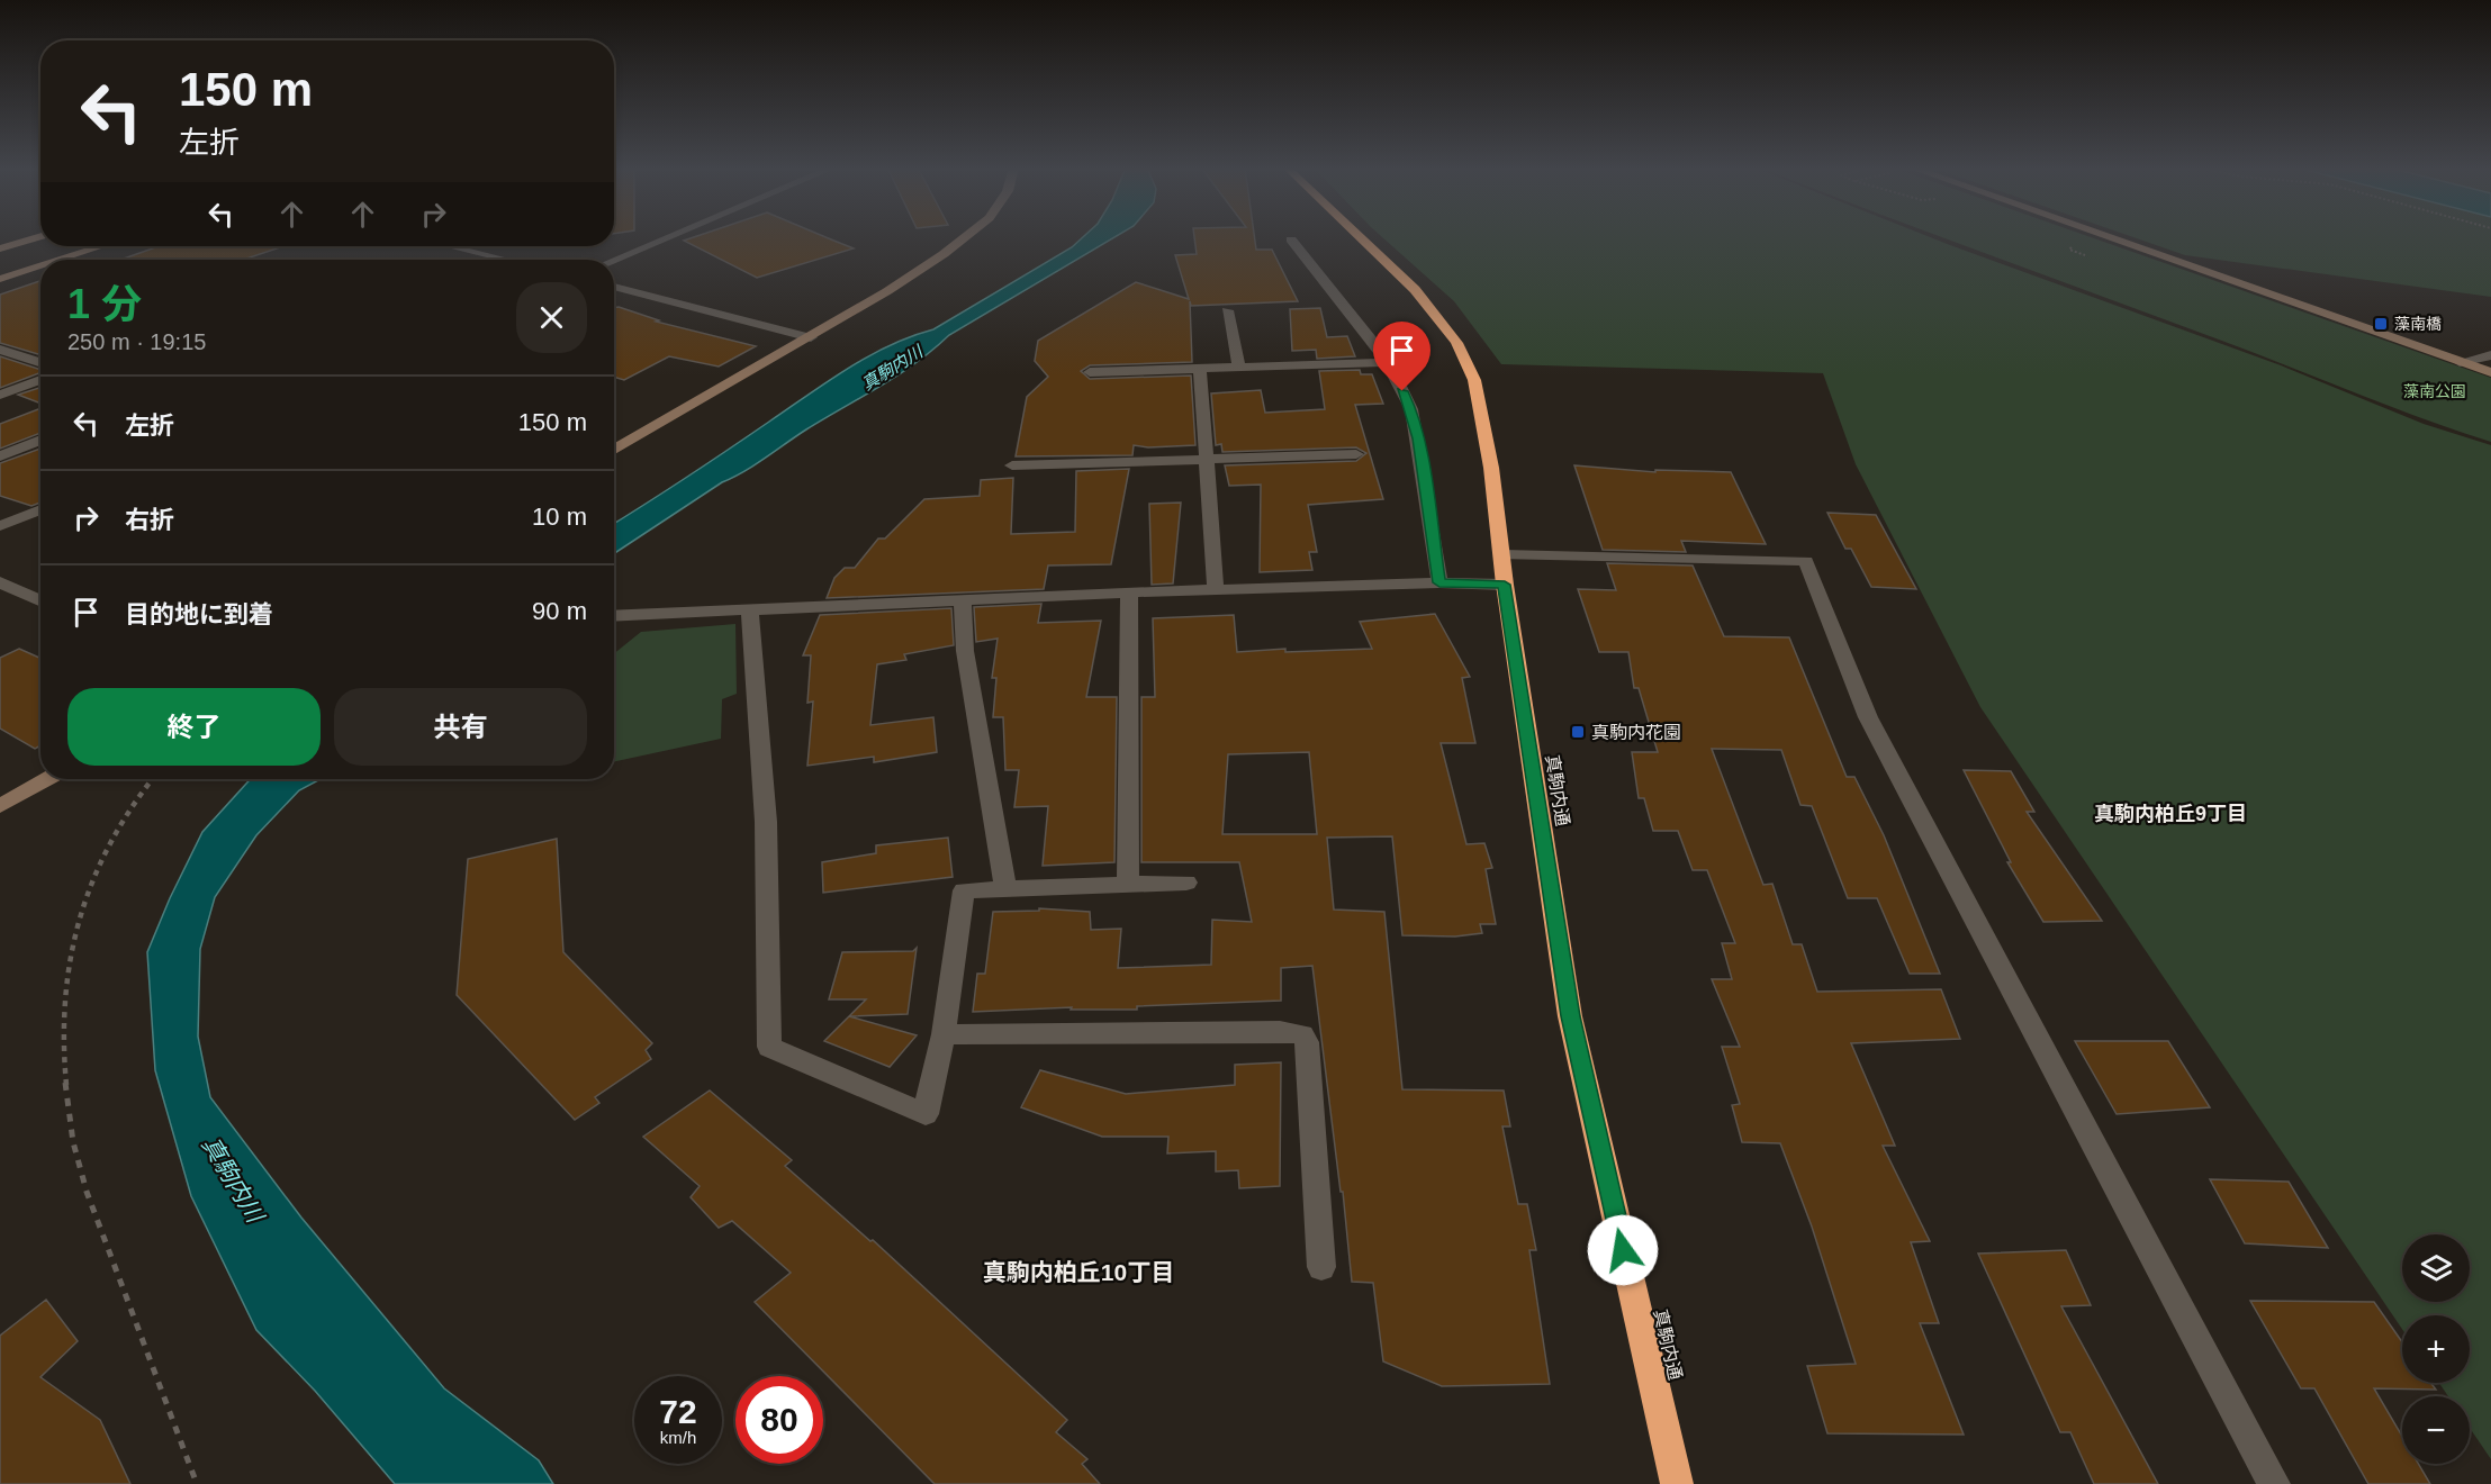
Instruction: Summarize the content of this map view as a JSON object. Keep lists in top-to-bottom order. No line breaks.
{"streets":{"highway":["真駒内通"]},"districts":["真駒内柏丘9丁目","真駒内柏丘10丁目"],"water":["真駒内川"],"parks":["藻南公園"],"places":{"transit":["藻南橋","真駒内花園"]},"page":{"turn":["150 m","左折"],"heading":["1 分","250 m · 19:15"],"list":[{"name":"左折","value":"150 m"},{"name":"右折","value":"10 m"},{"name":"目的地に到着","value":"90 m"}],"buttons":["終了","共有"],"map_buttons":["+","−"],"speed":"72 km/h","limit":"80"}}
